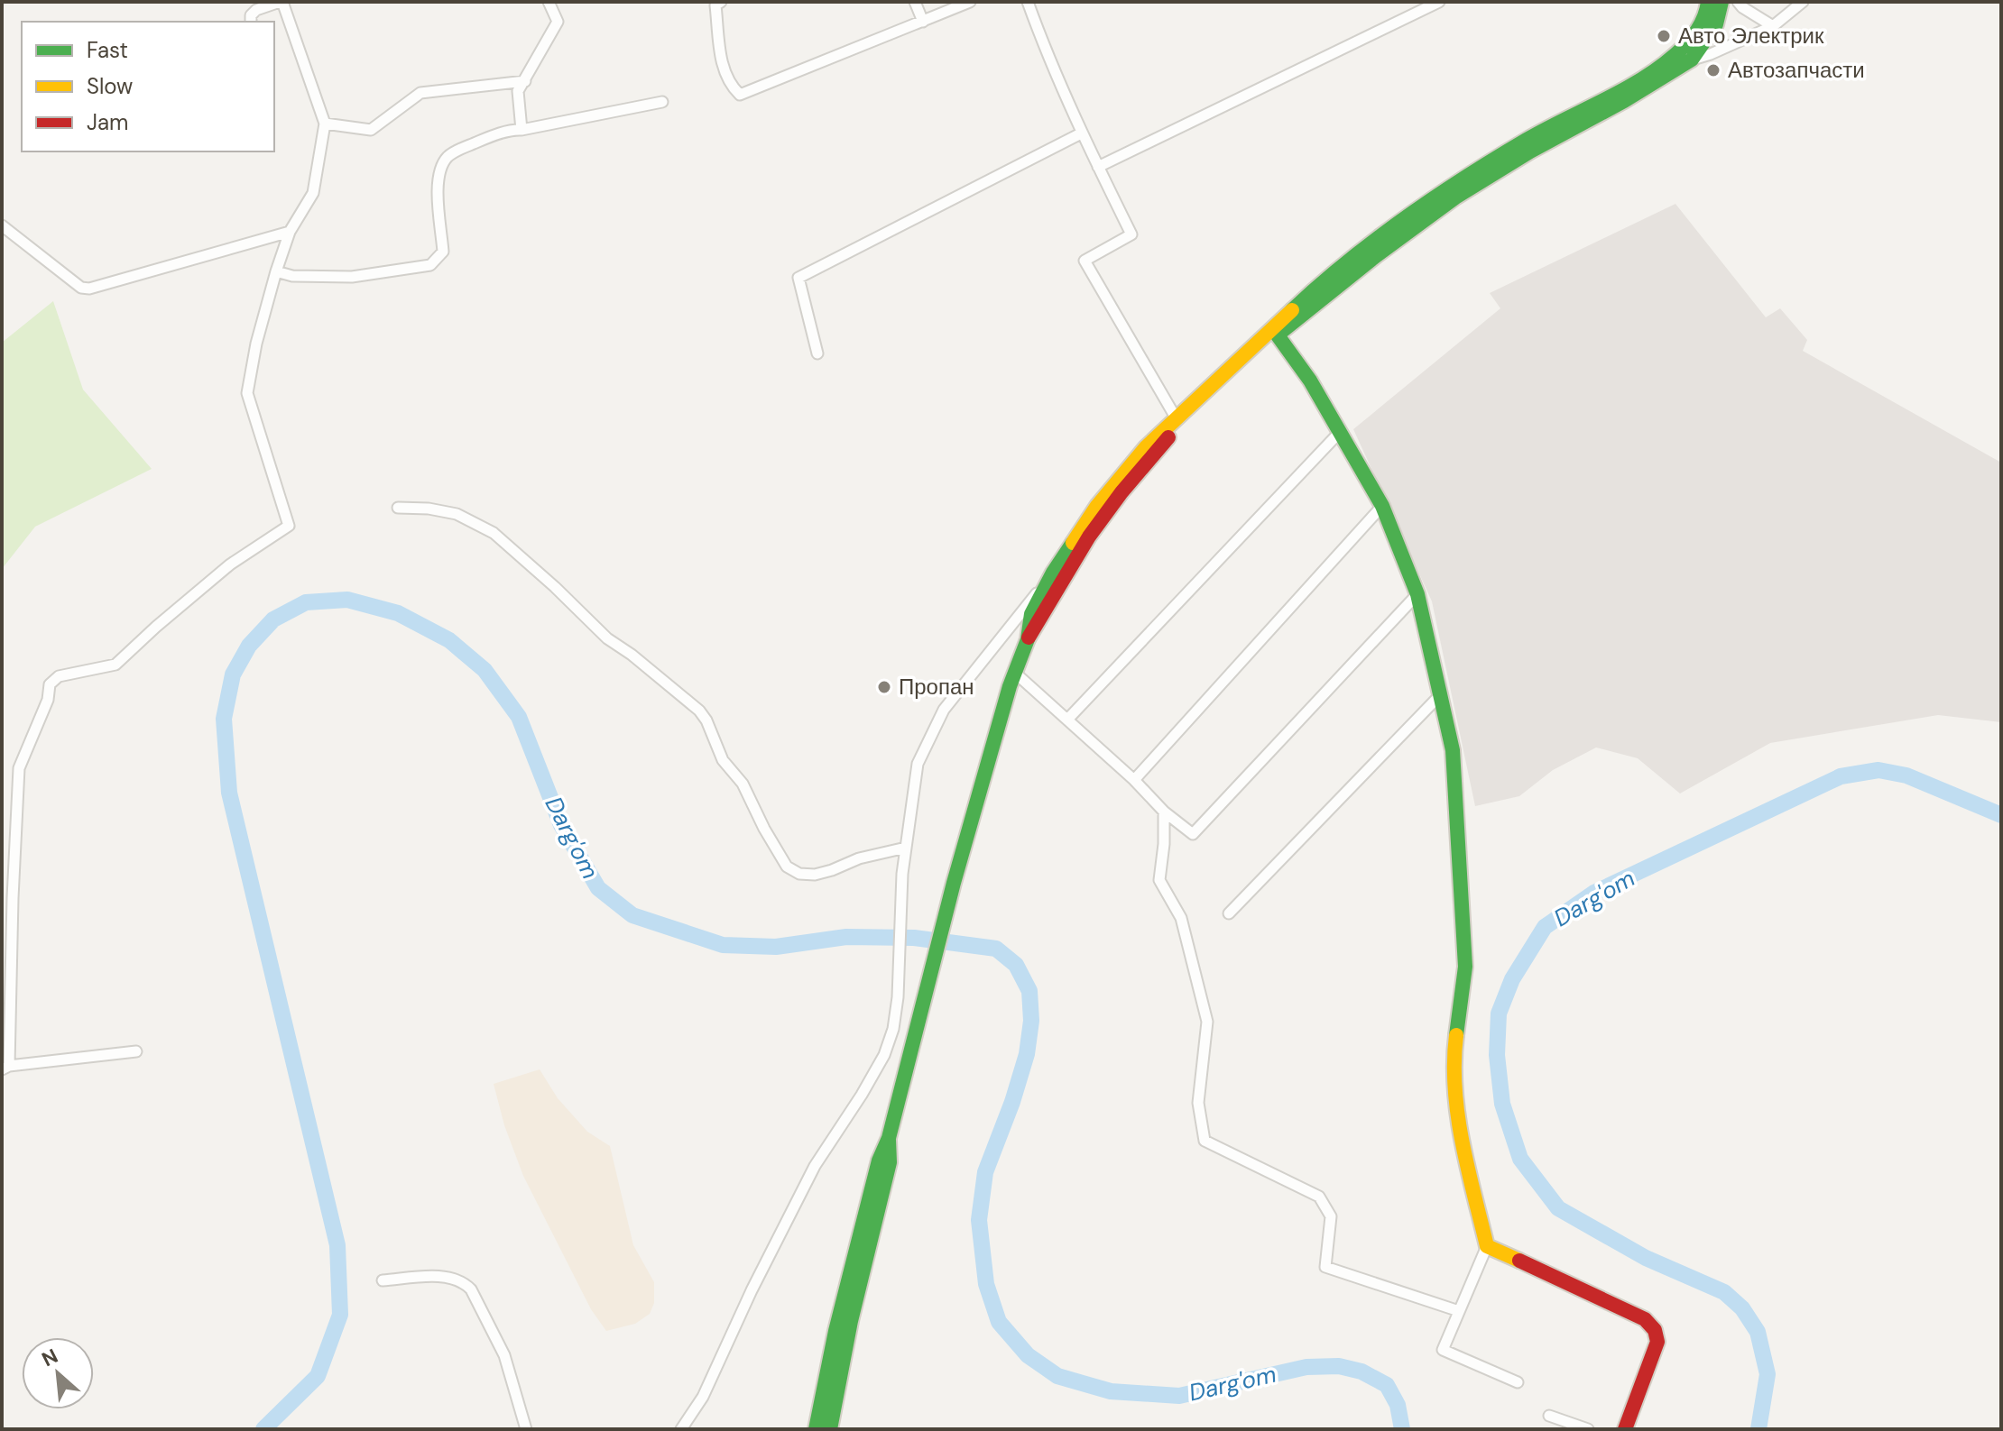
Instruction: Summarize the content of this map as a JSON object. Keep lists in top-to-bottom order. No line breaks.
{"water":["Darg'om"],"places":["Авто Электрик","Автозапчасти","Пропан"],"legend":["Fast","Slow","Jam"],"north":"top left"}
